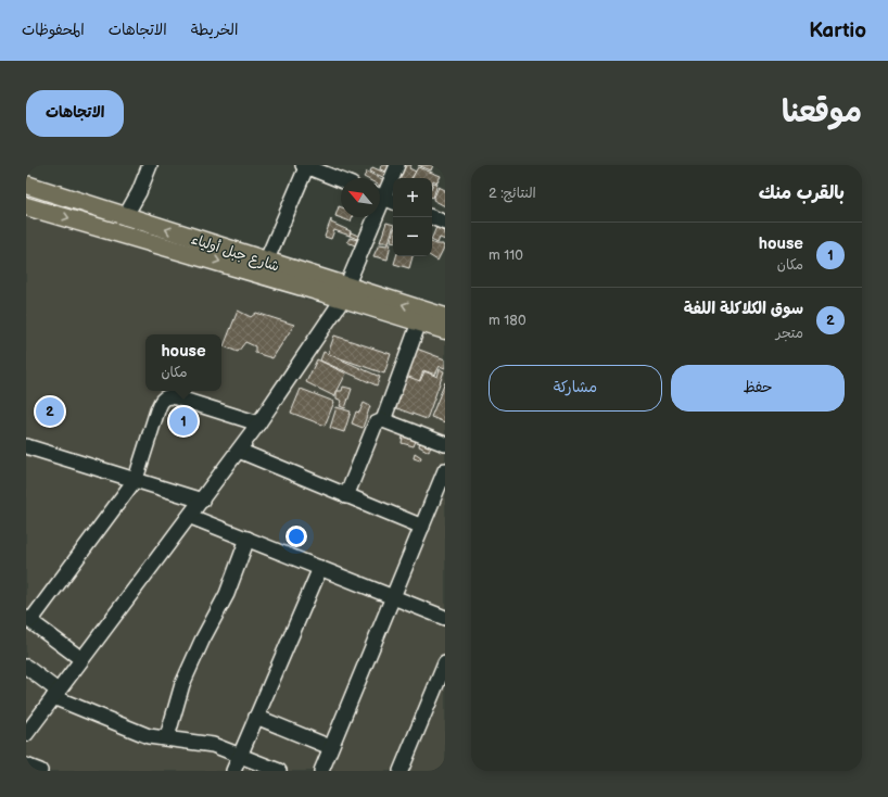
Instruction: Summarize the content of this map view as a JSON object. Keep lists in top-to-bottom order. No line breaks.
{"streets":{"main road":["شارع جبل أولياء"]},"north":"top left","page":{"header":"Kartio","nav":["الخريطة","الاتجاهات","المحفوظات"],"title":"موقعنا","buttons":["الاتجاهات",["حفظ","مشاركة"]],"heading":["بالقرب منك","النتائج: 2"],"map_buttons":["+","−"],"list":[{"mark":"1","name":"house","note":"مكان","value":"110 m"},{"mark":"2","name":"سوق الكلاكلة اللفة","note":"متجر","value":"180 m"}],"popup":["house","مكان"],"pins":["2","1"]}}
